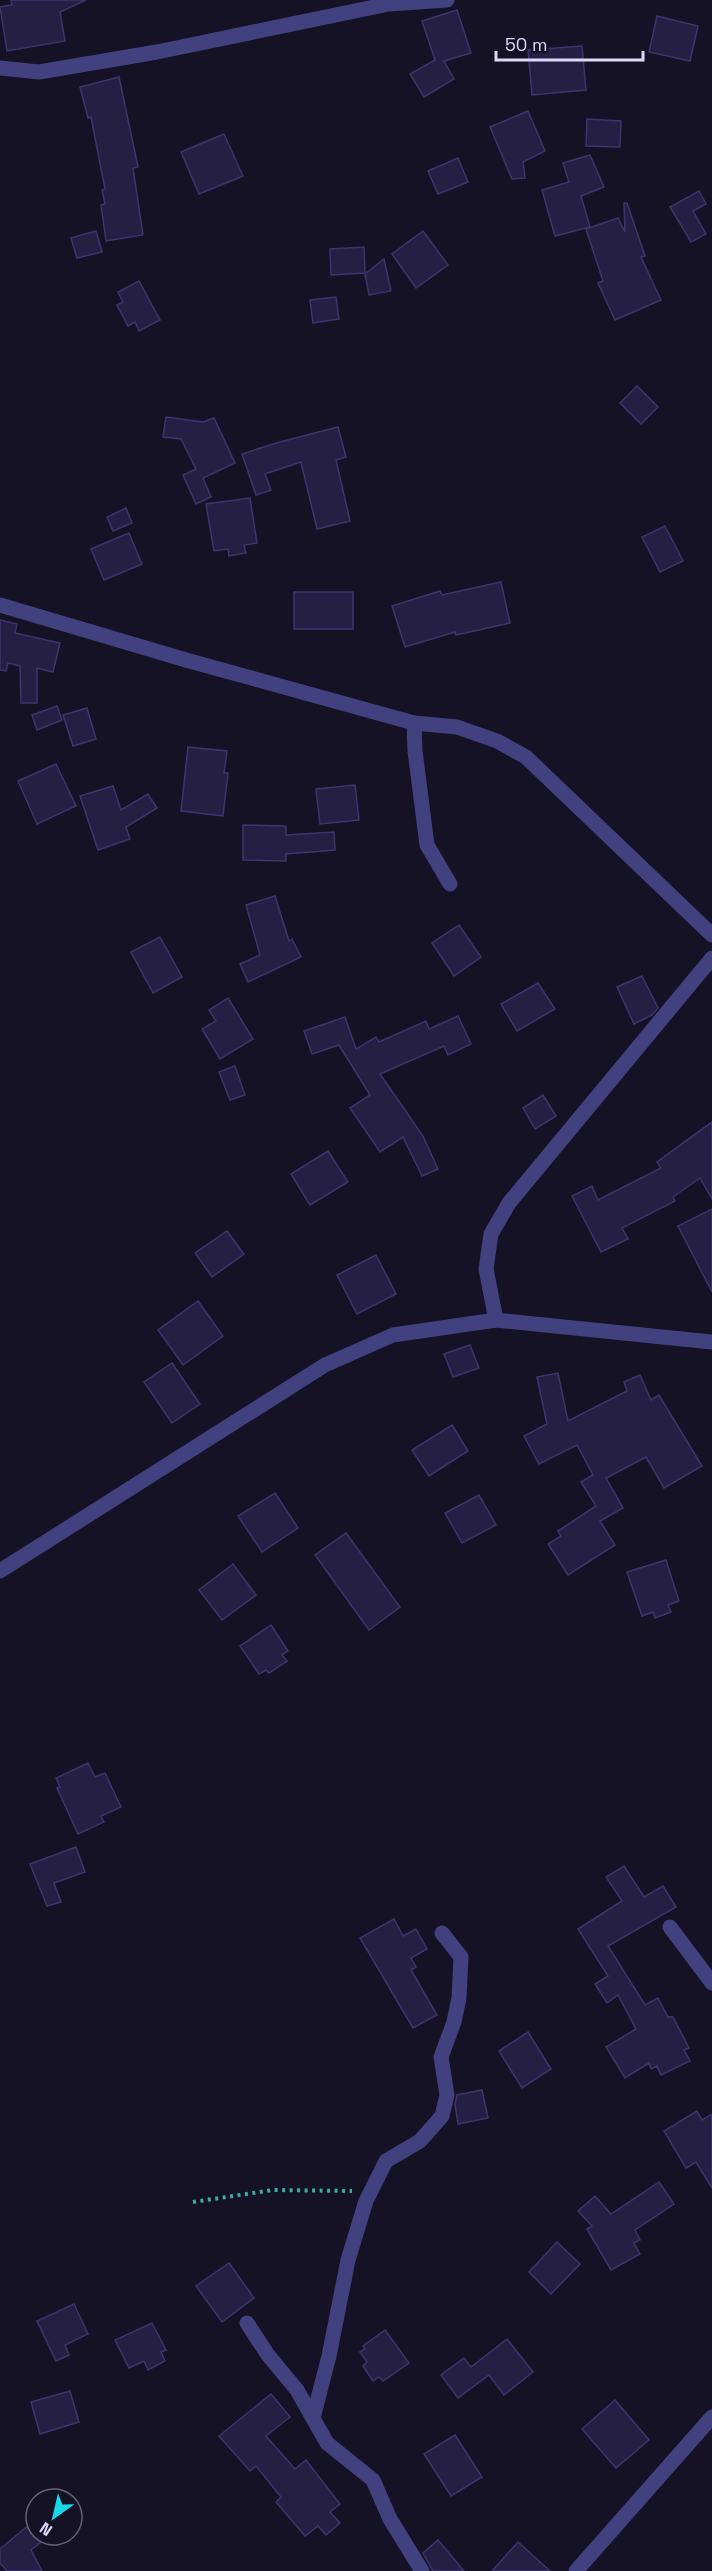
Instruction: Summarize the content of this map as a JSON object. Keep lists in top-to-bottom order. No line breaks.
{"scale_bar":"50 m","north":"bottom left"}
